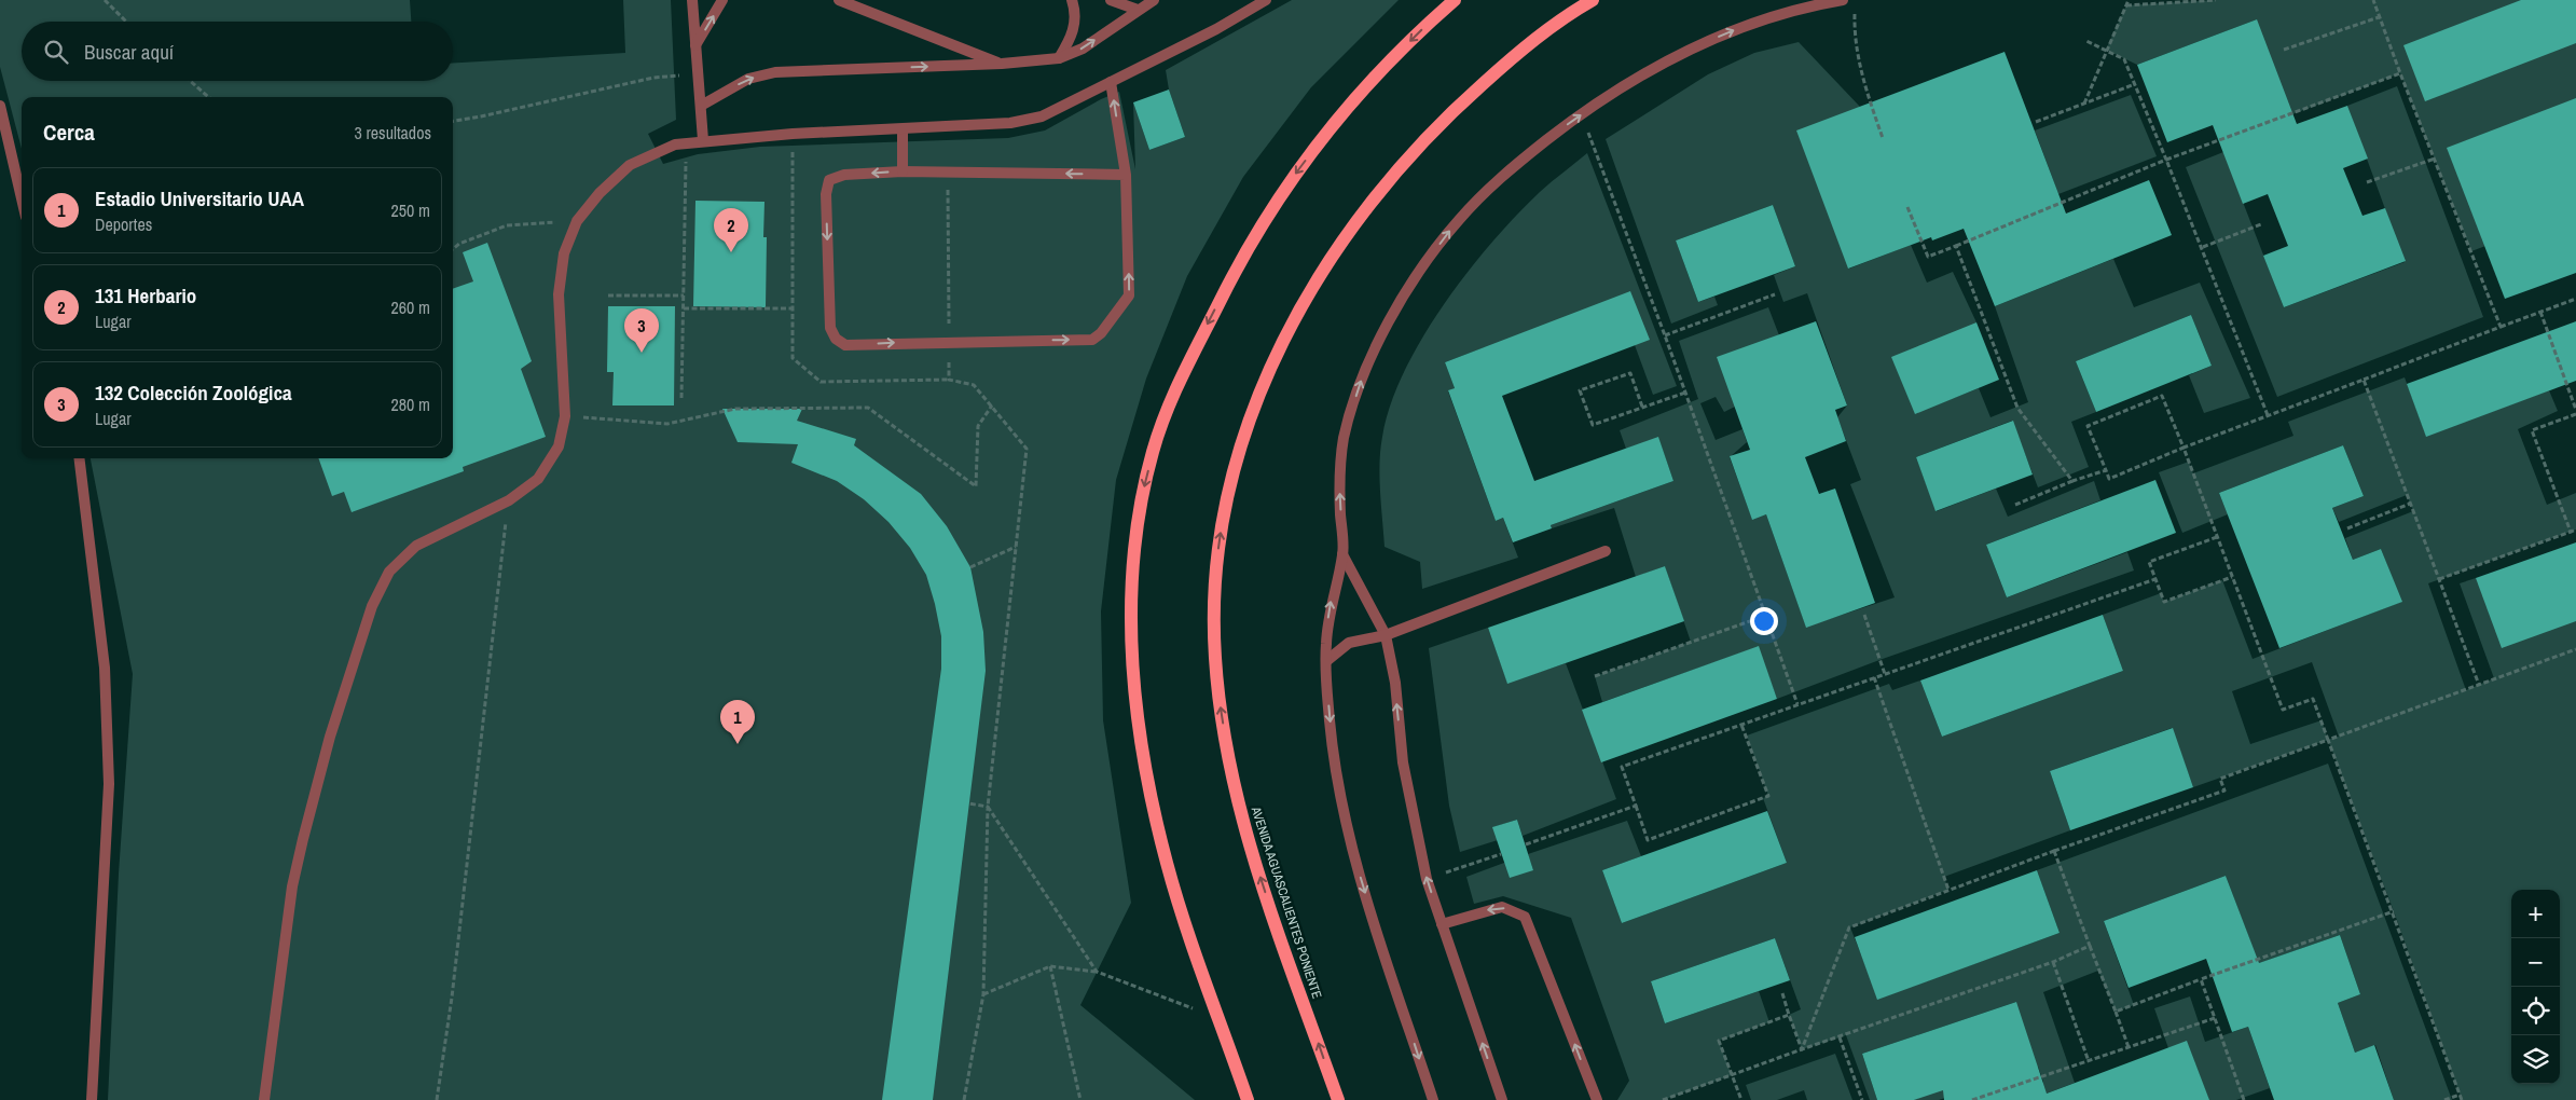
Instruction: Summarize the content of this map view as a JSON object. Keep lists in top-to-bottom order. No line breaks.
{"streets":{"main road":["AVENIDA AGUASCALIENTES PONIENTE"]},"page":{"search":"Buscar aquí","heading":["Cerca","3 resultados"],"list":[{"mark":"1","name":"Estadio Universitario UAA","note":"Deportes","value":"250 m"},{"mark":"2","name":"131 Herbario","note":"Lugar","value":"260 m"},{"mark":"3","name":"132 Colección Zoológica","note":"Lugar","value":"280 m"}],"pins":["2","3","1"],"map_buttons":["+","−"]}}
